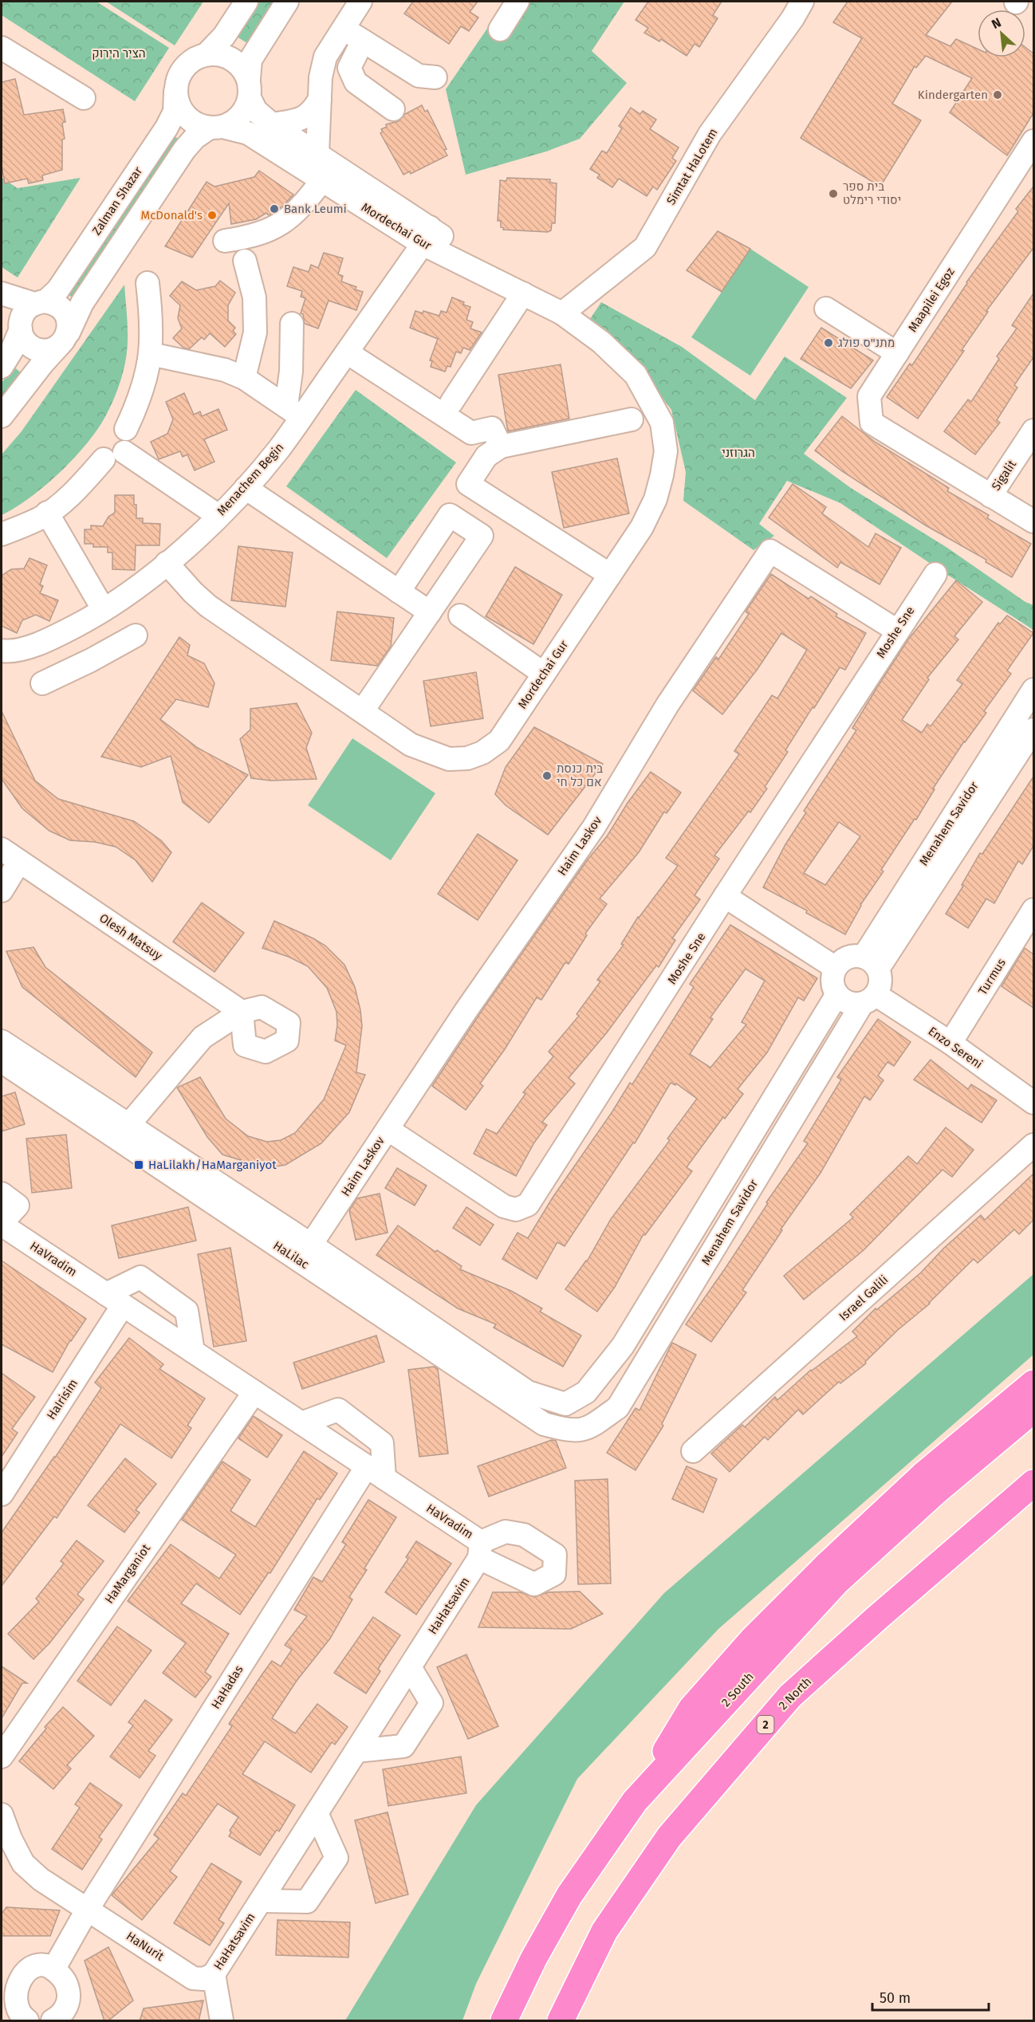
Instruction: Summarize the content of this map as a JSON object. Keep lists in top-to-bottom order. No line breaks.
{"streets":{"highway":["2 South","2 North","2"],"street":["Simtat HaLotem","Zalman Shazar","Mordechai Gur","Maapilei Egoz","Sigalit","Menachem Begin","Moshe Sne","Menahem Savidor","Haim Laskov","Olesh Matsuy","Turmus","Enzo Sereni","HaLilac","HaVradim","Israel Galili","HaIrisim","HaMarganiot","HaHatsavim","HaHadas","HaNurit"]},"crossings":[["Simtat HaLotem","Mordechai Gur"],["Zalman Shazar","Mordechai Gur"],["Mordechai Gur","Menachem Begin"],["Maapilei Egoz","Sigalit"],["Moshe Sne","Haim Laskov"],["Menahem Savidor","Enzo Sereni"],["Menahem Savidor","HaLilac"],["Haim Laskov","HaLilac"],["Olesh Matsuy","HaLilac"],["Turmus","Enzo Sereni"],["Enzo Sereni","HaLilac"],["HaVradim","HaIrisim"],["HaVradim","HaMarganiot"],["HaVradim","HaHatsavim"],["HaVradim","HaHadas"],["HaHatsavim","HaNurit"],["HaHadas","HaNurit"]],"parks":["הציר הירוק","הגרוזני"],"places":{"other":["Kindergarten","בית ספר יסודי רימלט","Bank Leumi","McDonald's","מתנ\"ס פולג","בית כנסת אם כל חי"],"transit":["HaLilakh/HaMarganiyot"]},"scale_bar":"50 m","north":"top left"}
